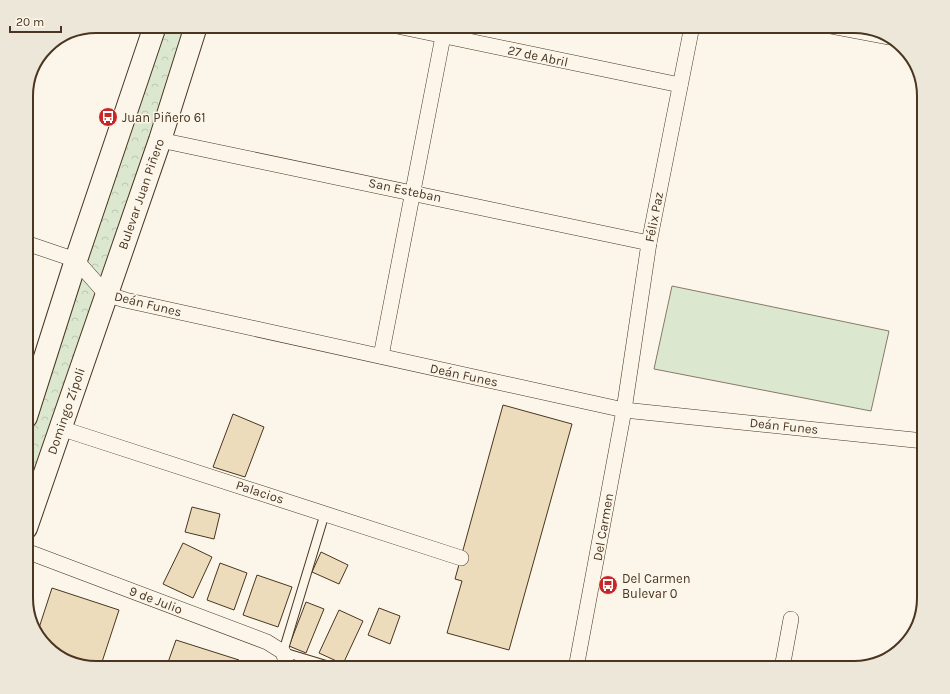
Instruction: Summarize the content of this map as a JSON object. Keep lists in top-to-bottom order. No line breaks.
{"streets":{"main road":["Bulevar Juan Piñero","Domingo Zípoli"],"street":["27 de Abril","San Esteban","Félix Paz","Deán Funes","Palacios","Del Carmen","9 de Julio"]},"crossings":[["27 de Abril","Félix Paz"],["San Esteban","Bulevar Juan Piñero"],["San Esteban","Félix Paz"],["Bulevar Juan Piñero","Deán Funes"],["Bulevar Juan Piñero","Domingo Zípoli"],["Félix Paz","Deán Funes"],["Félix Paz","Del Carmen"],["Deán Funes","Domingo Zípoli"],["Deán Funes","Del Carmen"],["Domingo Zípoli","Palacios"]],"places":{"bus stop":["Juan Piñero 61","Del Carmen Bulevar 0"]},"scale_bar":"20 m"}
